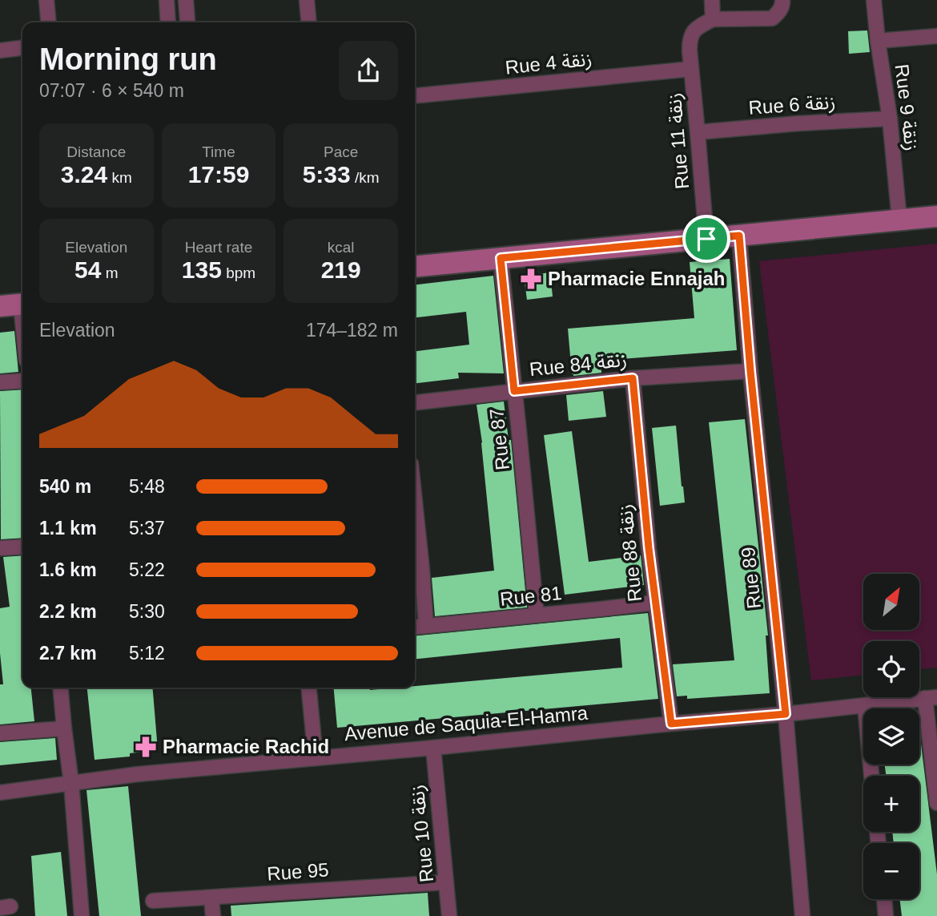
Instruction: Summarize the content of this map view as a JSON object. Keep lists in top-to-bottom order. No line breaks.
{"streets":{"street":["Rue 4 زنقة","Rue 6 زنقة","Rue 9 زنقة","Rue 11 زنقة","Rue 84 زنقة","Rue 87","Rue 88 زنقة","Rue 89","Rue 81","Avenue de Saquia-El-Hamra","Rue 10 زنقة","Rue 95"]},"crossings":[["Rue 4 زنقة","Rue 11 زنقة"],["Rue 6 زنقة","Rue 9 زنقة"],["Rue 6 زنقة","Rue 11 زنقة"],["Rue 84 زنقة","Rue 87"],["Rue 84 زنقة","Rue 88 زنقة"],["Rue 84 زنقة","Rue 89"],["Rue 87","Rue 81"],["Rue 88 زنقة","Rue 81"],["Rue 88 زنقة","Avenue de Saquia-El-Hamra"],["Rue 89","Avenue de Saquia-El-Hamra"],["Avenue de Saquia-El-Hamra","Rue 10 زنقة"],["Rue 10 زنقة","Rue 95"]],"places":{"pharmacy":["Pharmacie Ennajah","Pharmacie Rachid"]},"north":"top right","page":{"heading":["Morning run","07:07 · 6 × 540 m"],"stats":[["Distance","3.24 km"],["Time","17:59"],["Pace","5:33 /km"],["Elevation","54 m"],["Heart rate","135 bpm"],["kcal","219"]],"chart":["Elevation","174–182 m"],"list":[{"name":"540 m","note":"5:48"},{"name":"1.1 km","note":"5:37"},{"name":"1.6 km","note":"5:22"},{"name":"2.2 km","note":"5:30"},{"name":"2.7 km","note":"5:12"}],"map_buttons":["+","−"]}}
